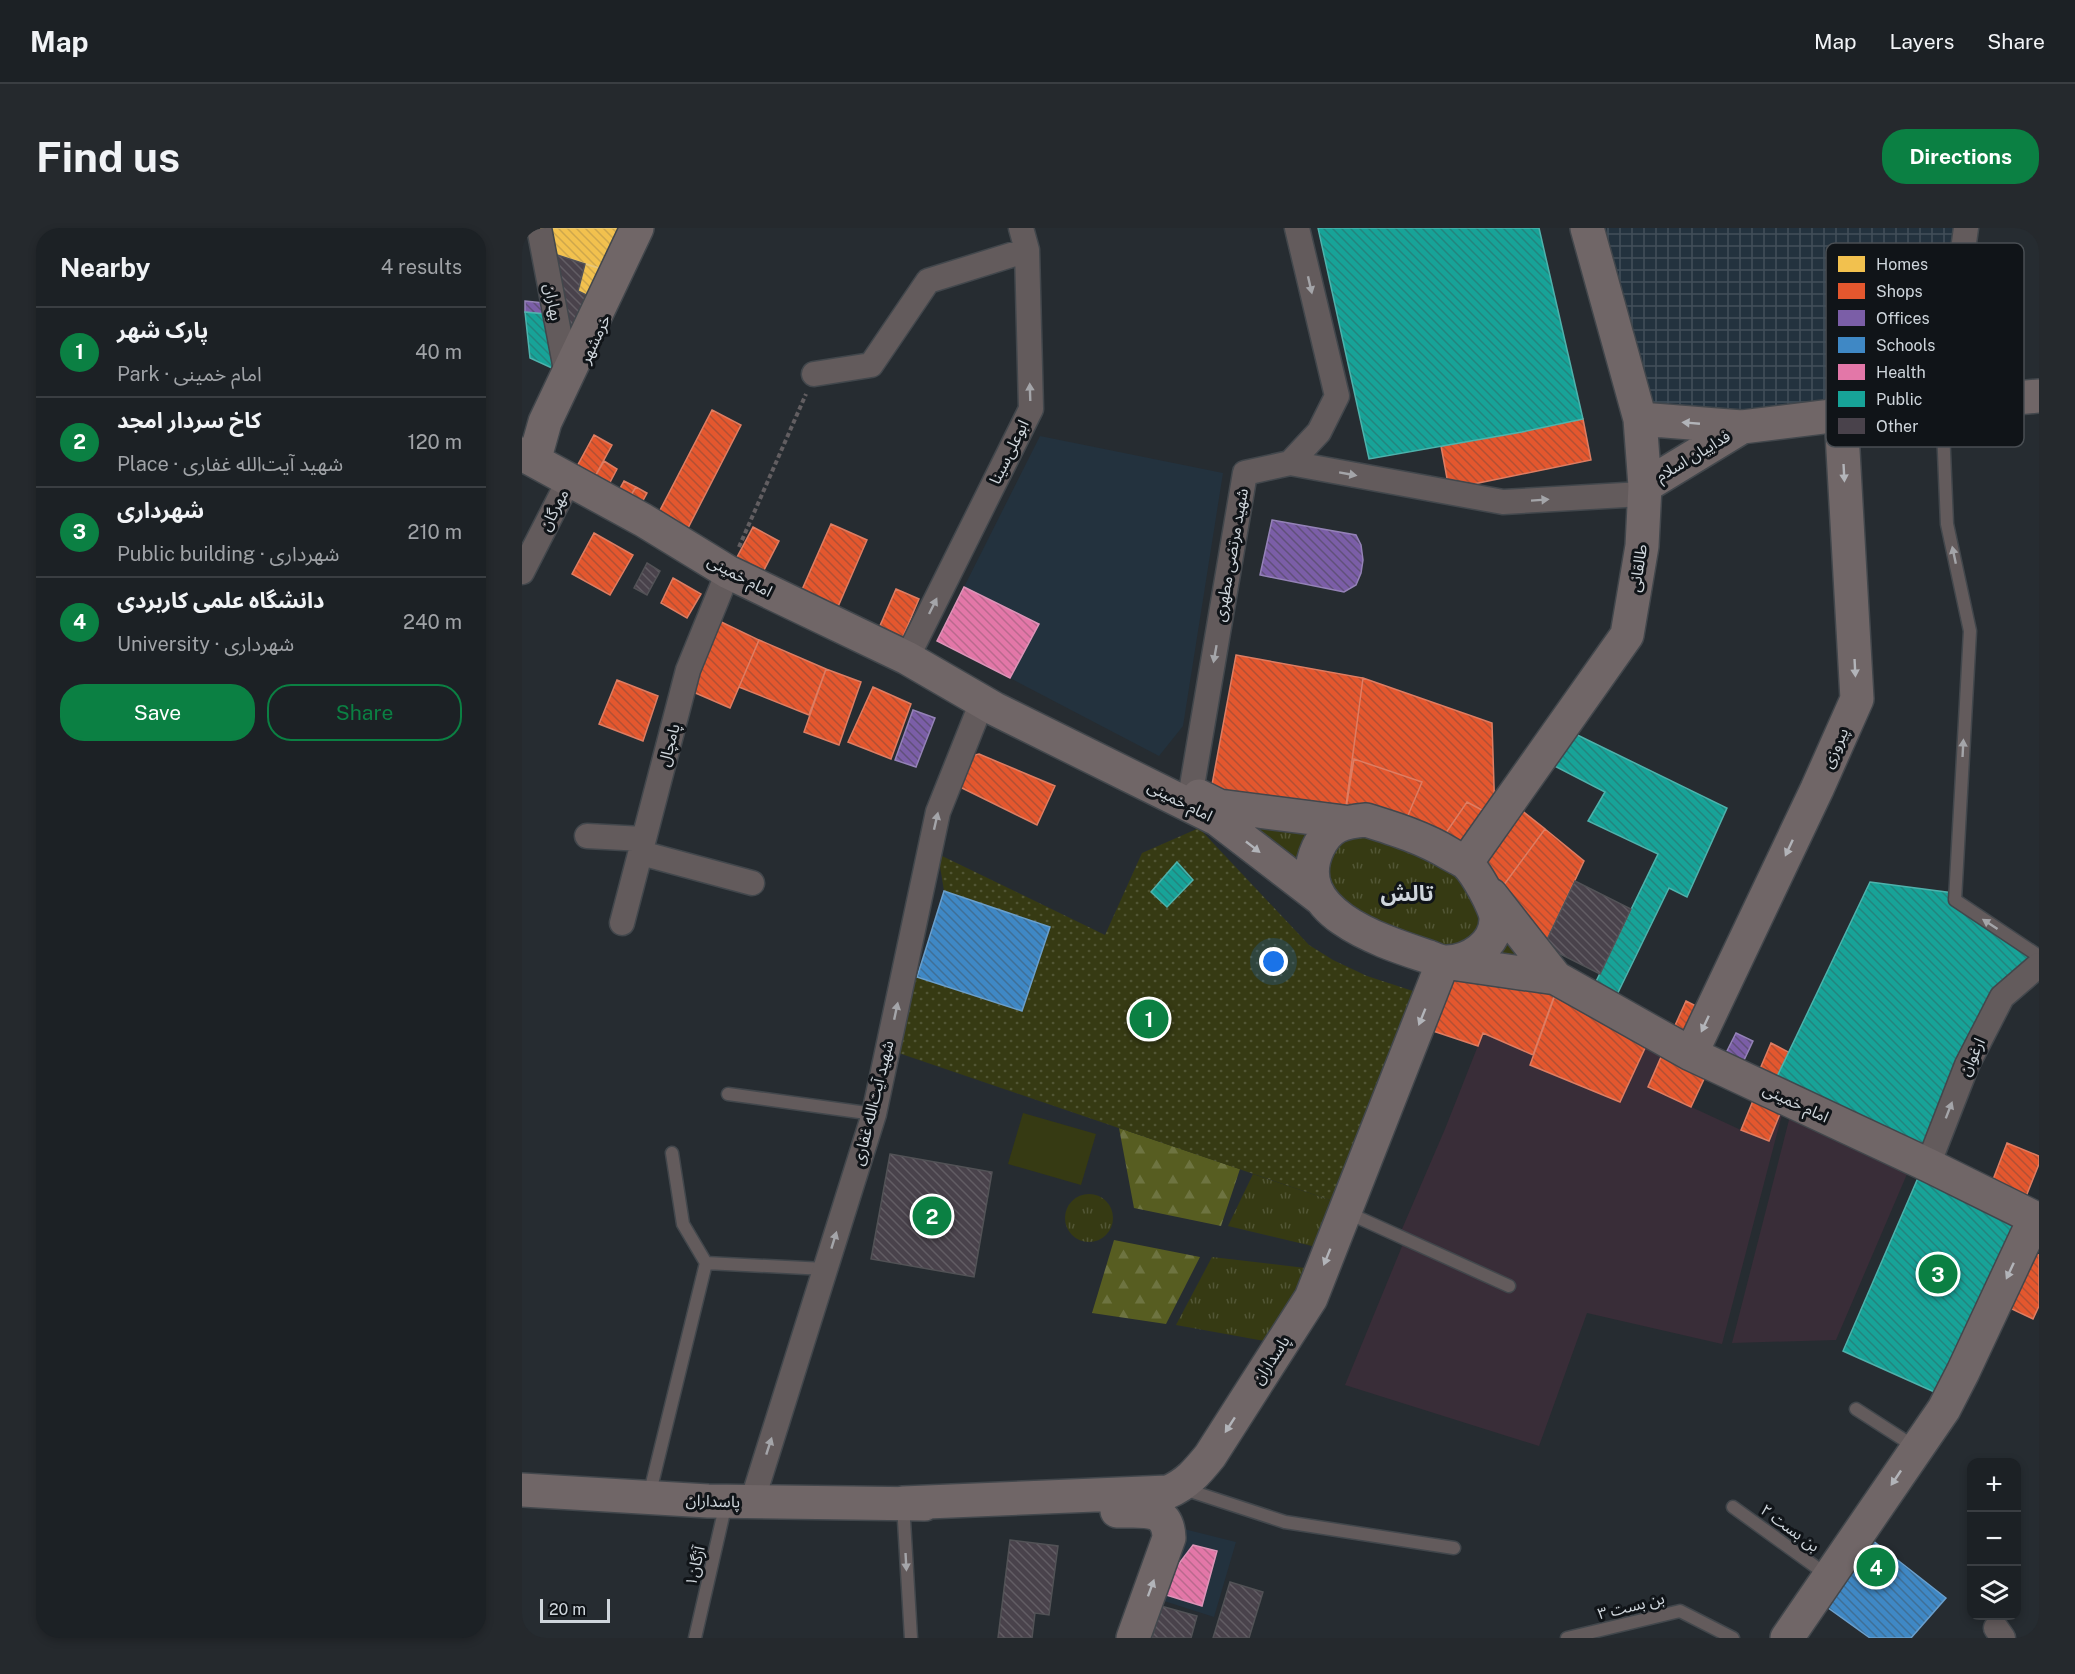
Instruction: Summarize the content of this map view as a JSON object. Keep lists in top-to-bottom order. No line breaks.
{"streets":{"street":["بهاران","خرمشهر","ابوعلی‌سینا","فداییان اسلام","مهرگان","شهید مرتضی مطهری","طالقانی","امام خمینی","پامچال","پیروزی","ارغوان","شهید آیت‌الله غفاری","پاسداران"],"lane":["بن بست ۲","۱آژگان","بن بست ۳"]},"crossings":[["بهاران","خرمشهر"],["خرمشهر","امام خمینی"],["ابوعلی‌سینا","امام خمینی"],["فداییان اسلام","طالقانی"],["مهرگان","امام خمینی"],["شهید مرتضی مطهری","امام خمینی"],["طالقانی","امام خمینی"],["طالقانی","پاسداران"],["امام خمینی","پامچال"],["امام خمینی","پیروزی"],["امام خمینی","ارغوان"],["امام خمینی","شهید آیت‌الله غفاری"],["امام خمینی","پاسداران"],["شهید آیت‌الله غفاری","پاسداران"],["شهید آیت‌الله غفاری","۱آژگان"],["پاسداران","۱آژگان"]],"one_way":["ابوعلی‌سینا","شهید مرتضی مطهری","پیروزی","ارغوان","شهید آیت‌الله غفاری"],"districts":["تالش"],"legend":["Homes","Shops","Offices","Schools","Health","Public","Other"],"scale_bar":"20 m","page":{"header":"Map","nav":["Map","Layers","Share"],"buttons":["Directions",["Save","Share"]],"title":"Find us","heading":["Nearby","4 results"],"list":[{"mark":"1","name":"پارک شهر","note":"Park · امام خمینی","value":"40 m"},{"mark":"2","name":"کاخ سردار امجد","note":"Place · شهید آیت‌الله غفاری","value":"120 m"},{"mark":"3","name":"شهرداری","note":"Public building · شهرداری","value":"210 m"},{"mark":"4","name":"دانشگاه علمی کاربردی","note":"University · شهرداری","value":"240 m"}],"pins":["1","2","3","4"],"map_buttons":["+","−"],"scale":"20 m"}}
